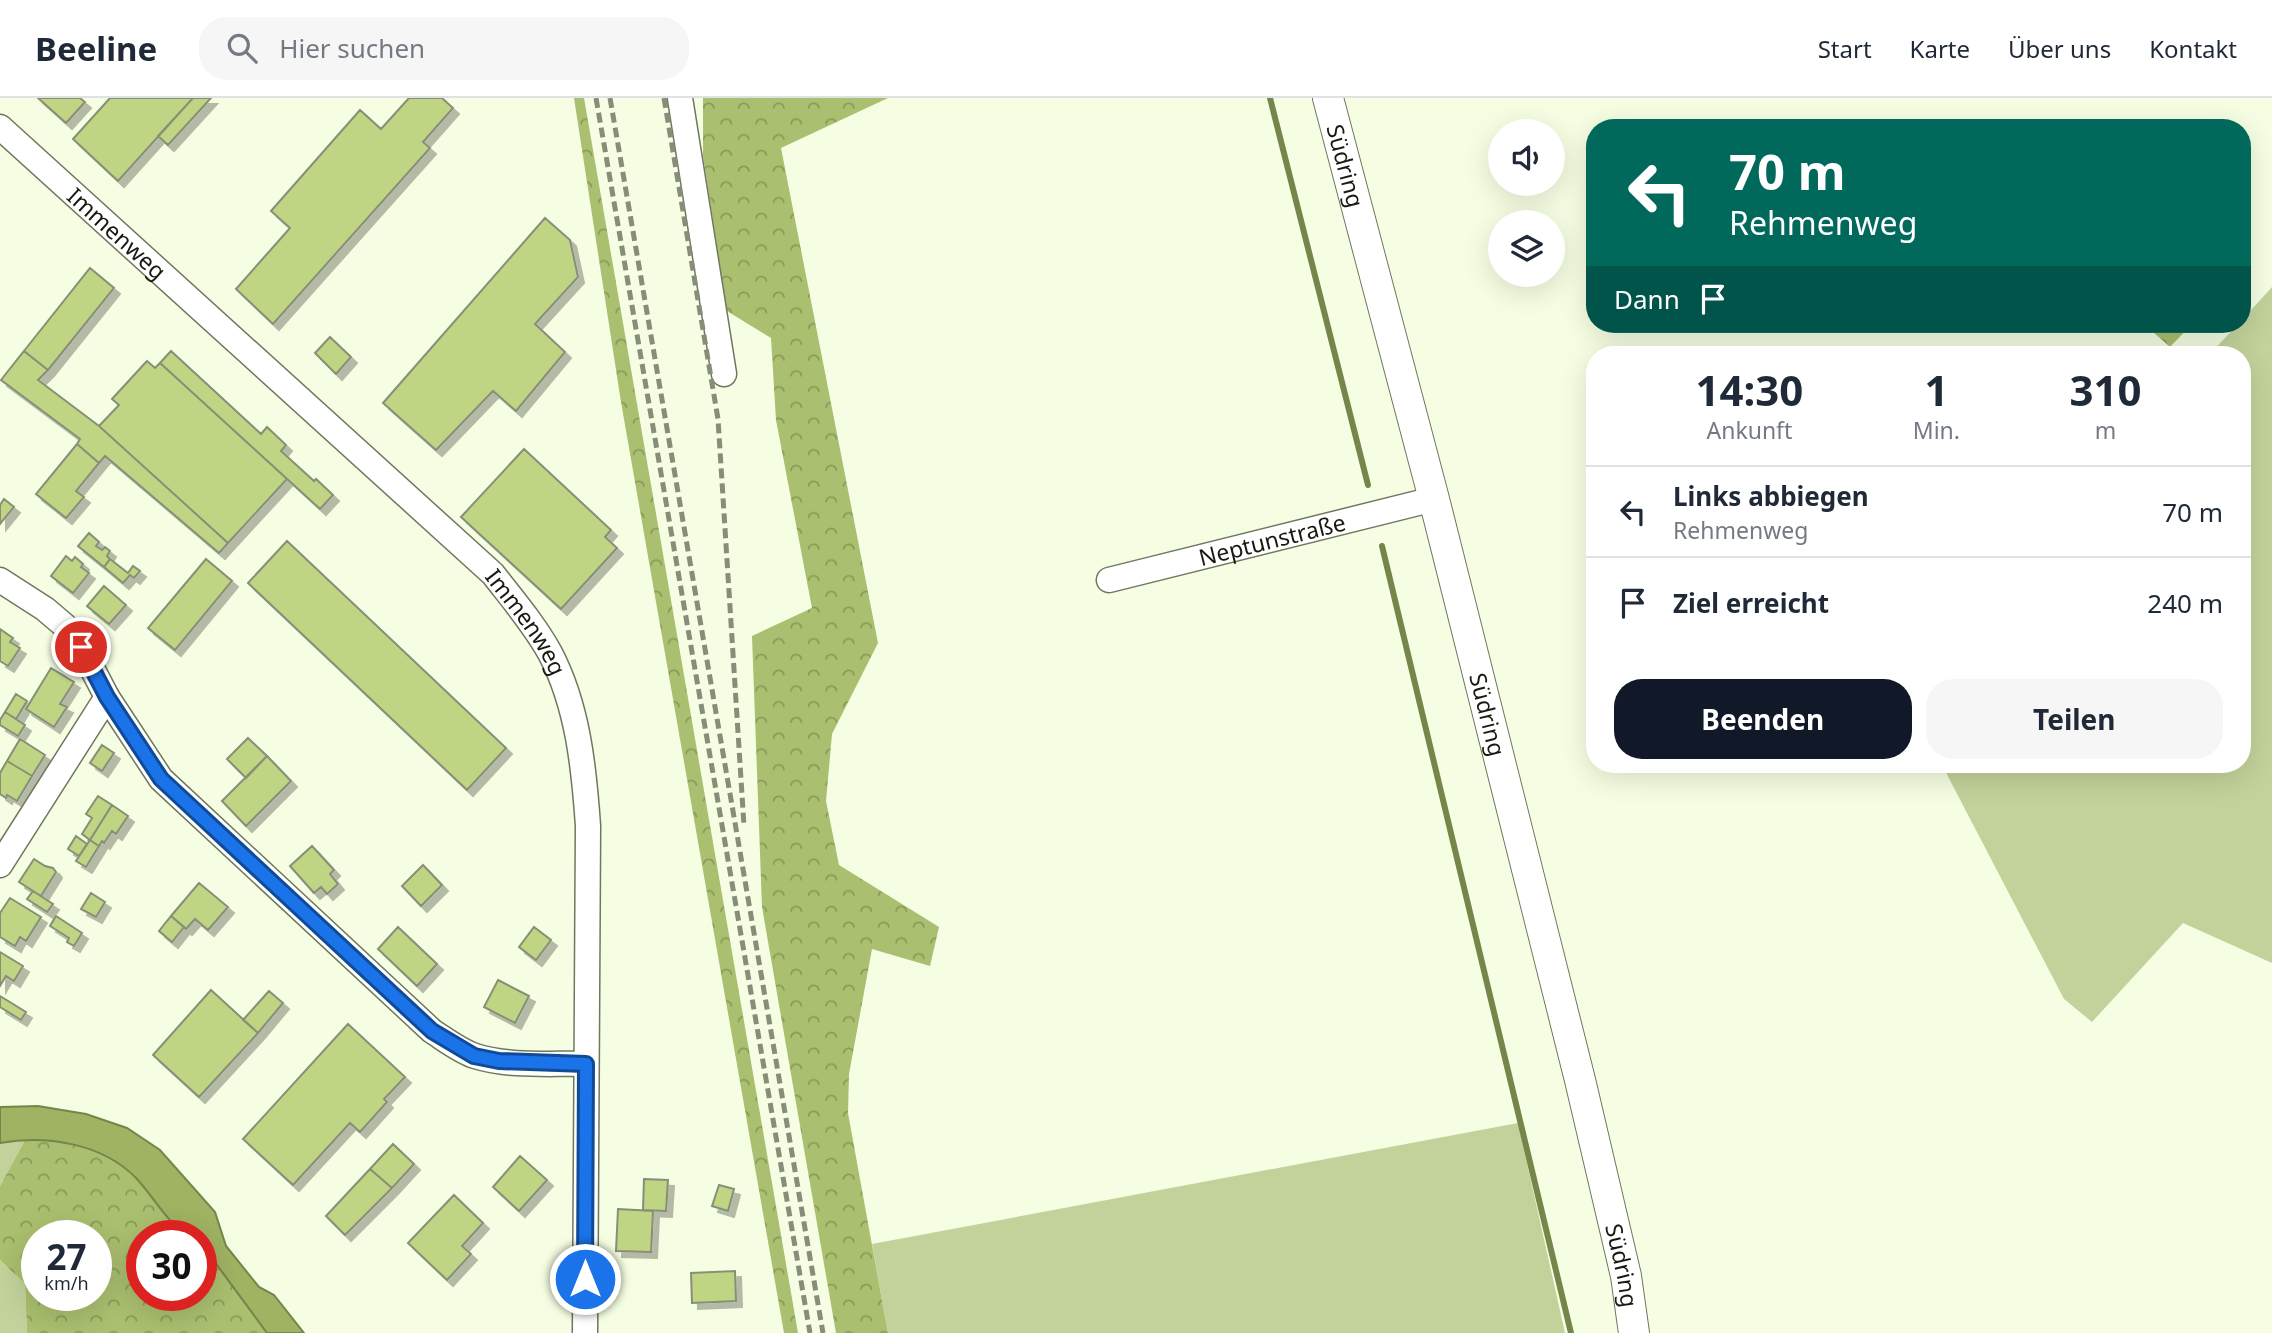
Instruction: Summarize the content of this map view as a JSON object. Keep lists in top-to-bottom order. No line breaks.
{"streets":{"main road":["Südring"],"street":["Immenweg","Neptunstraße"]},"crossings":[["Südring","Neptunstraße"]],"page":{"header":"Beeline","search":"Hier suchen","nav":["Start","Karte","Über uns","Kontakt"],"turn":["70 m","Rehmenweg"],"then":"Dann","eta":["14:30","Ankunft","1","Min.","310","m"],"list":[{"name":"Links abbiegen","note":"Rehmenweg","value":"70 m"},{"name":"Ziel erreicht","value":"240 m"}],"buttons":["Beenden","Teilen"],"speed":"27 km/h","limit":"30"}}
